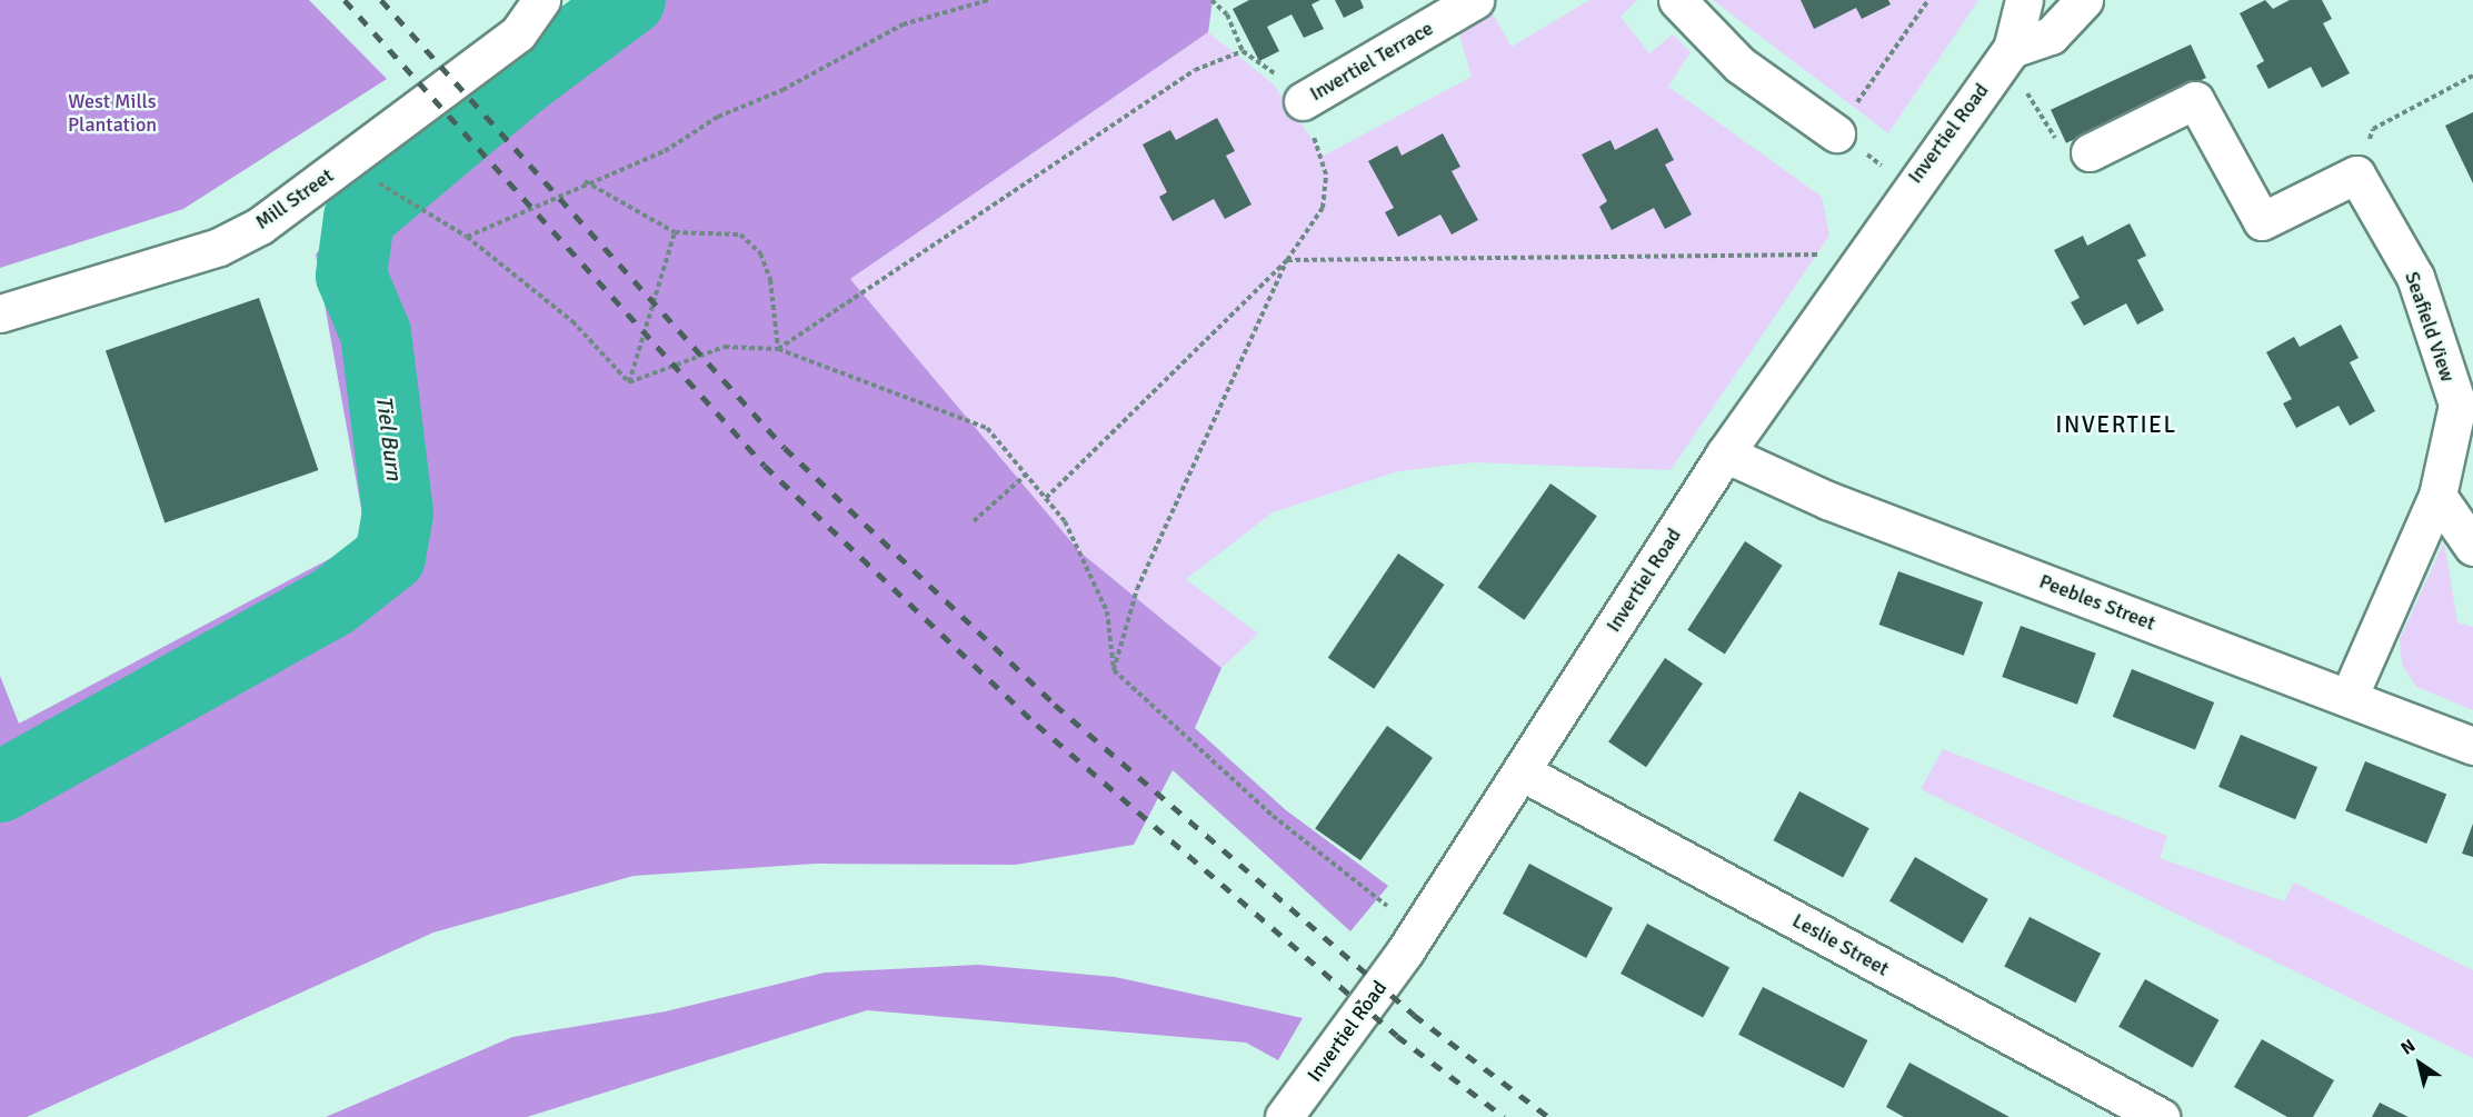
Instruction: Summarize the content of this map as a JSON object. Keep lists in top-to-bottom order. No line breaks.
{"streets":{"street":["Invertiel Terrace","Invertiel Road","Mill Street","Seafield View","Peebles Street","Leslie Street"]},"crossings":[["Invertiel Road","Peebles Street"],["Invertiel Road","Leslie Street"],["Seafield View","Peebles Street"]],"districts":["INVERTIEL"],"water":["Tiel Burn"],"parks":["West Mills Plantation"],"north":"top left"}
